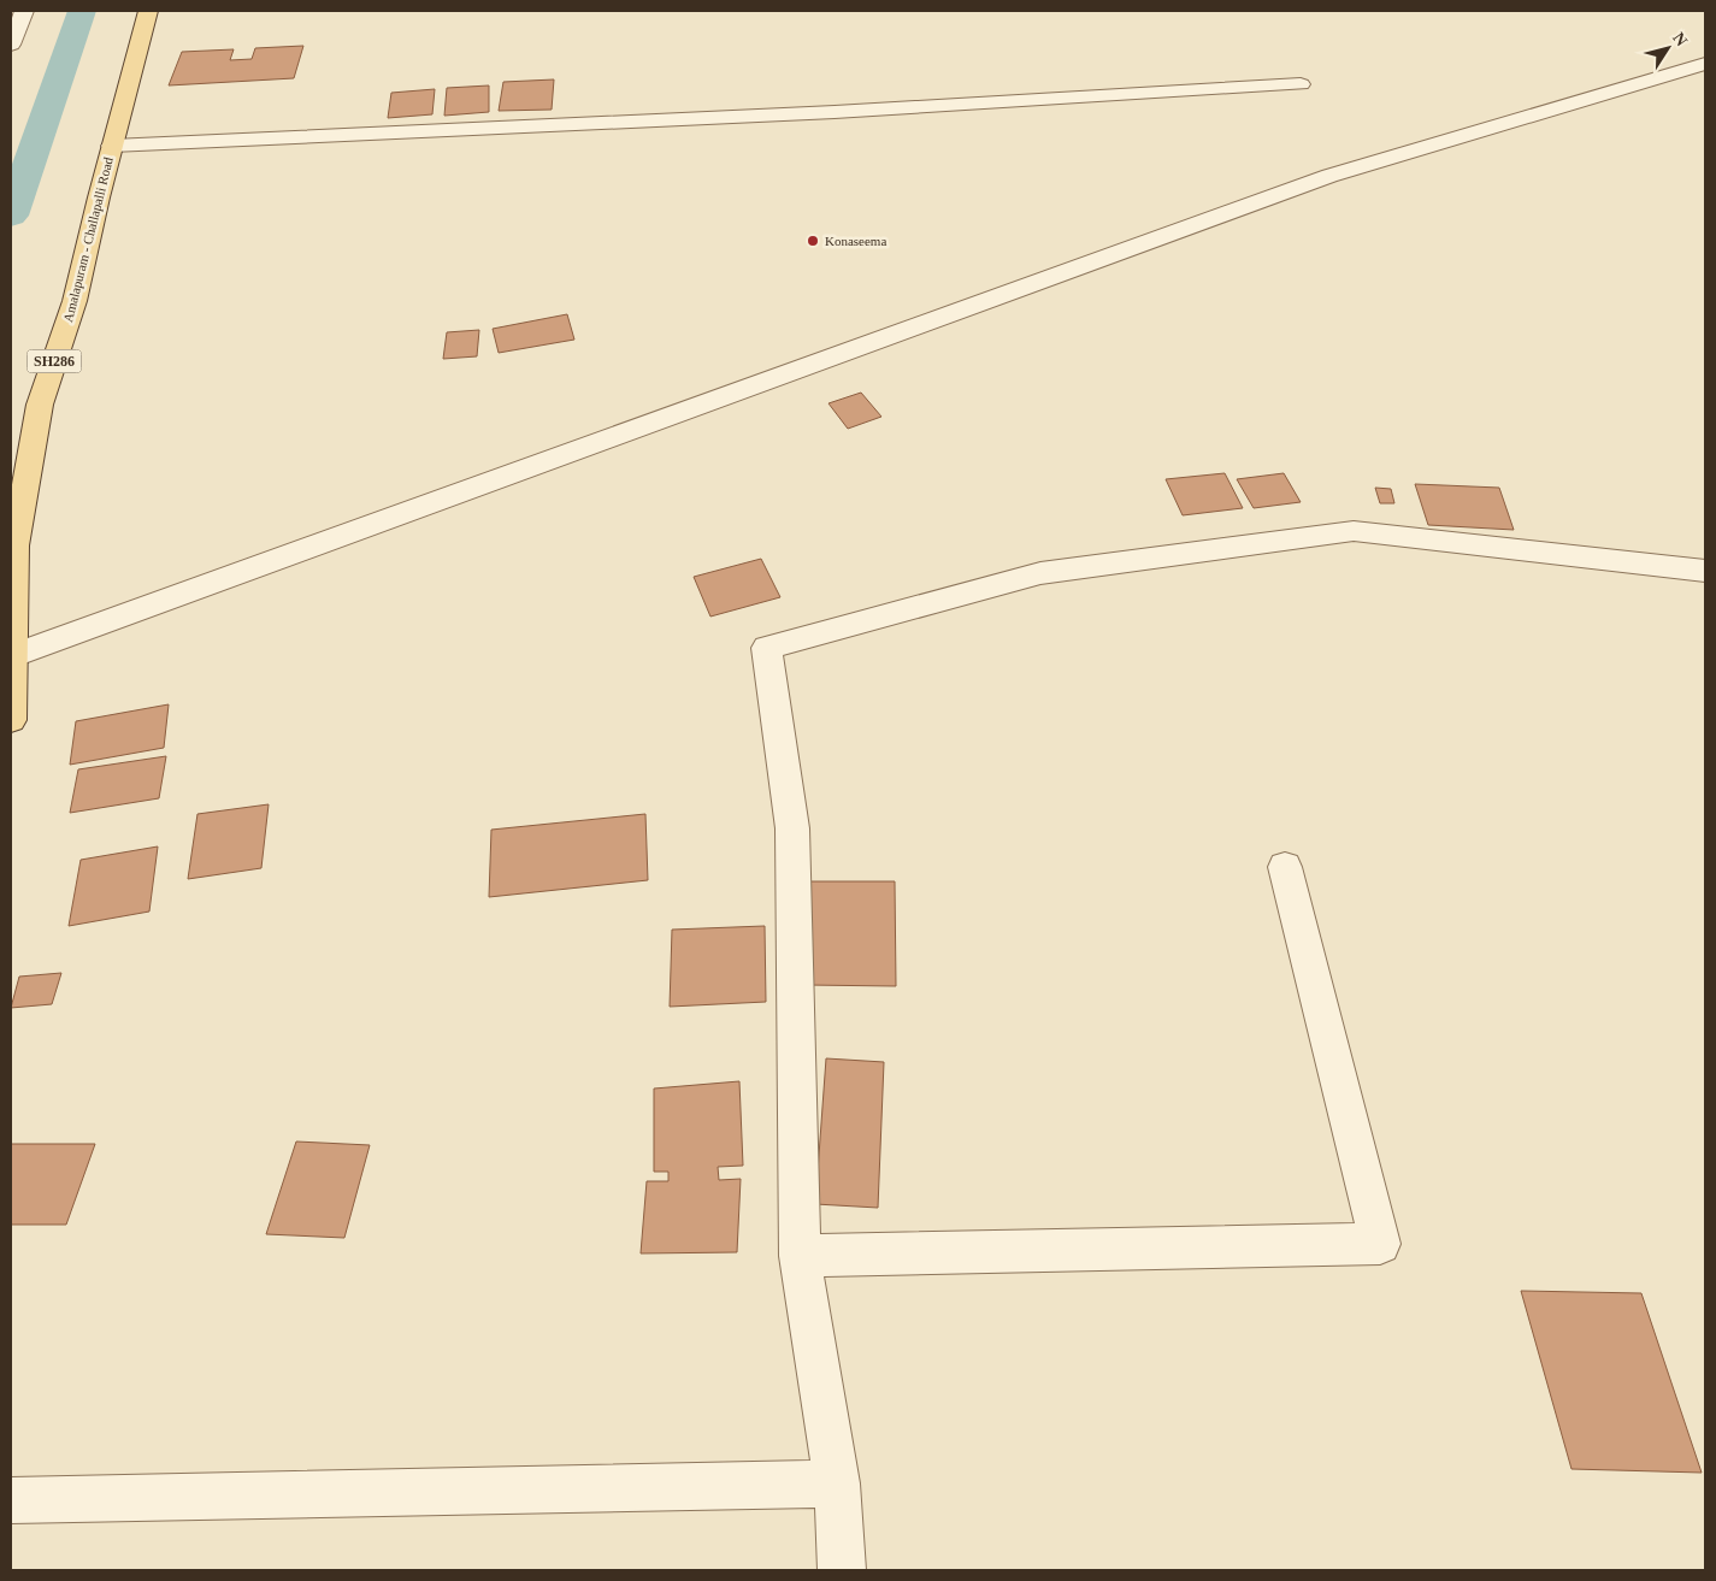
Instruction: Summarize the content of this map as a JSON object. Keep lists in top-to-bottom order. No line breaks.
{"streets":{"main road":["Amalapuram - Challapalli Road","SH286"]},"places":["Konaseema"],"north":"top right"}
